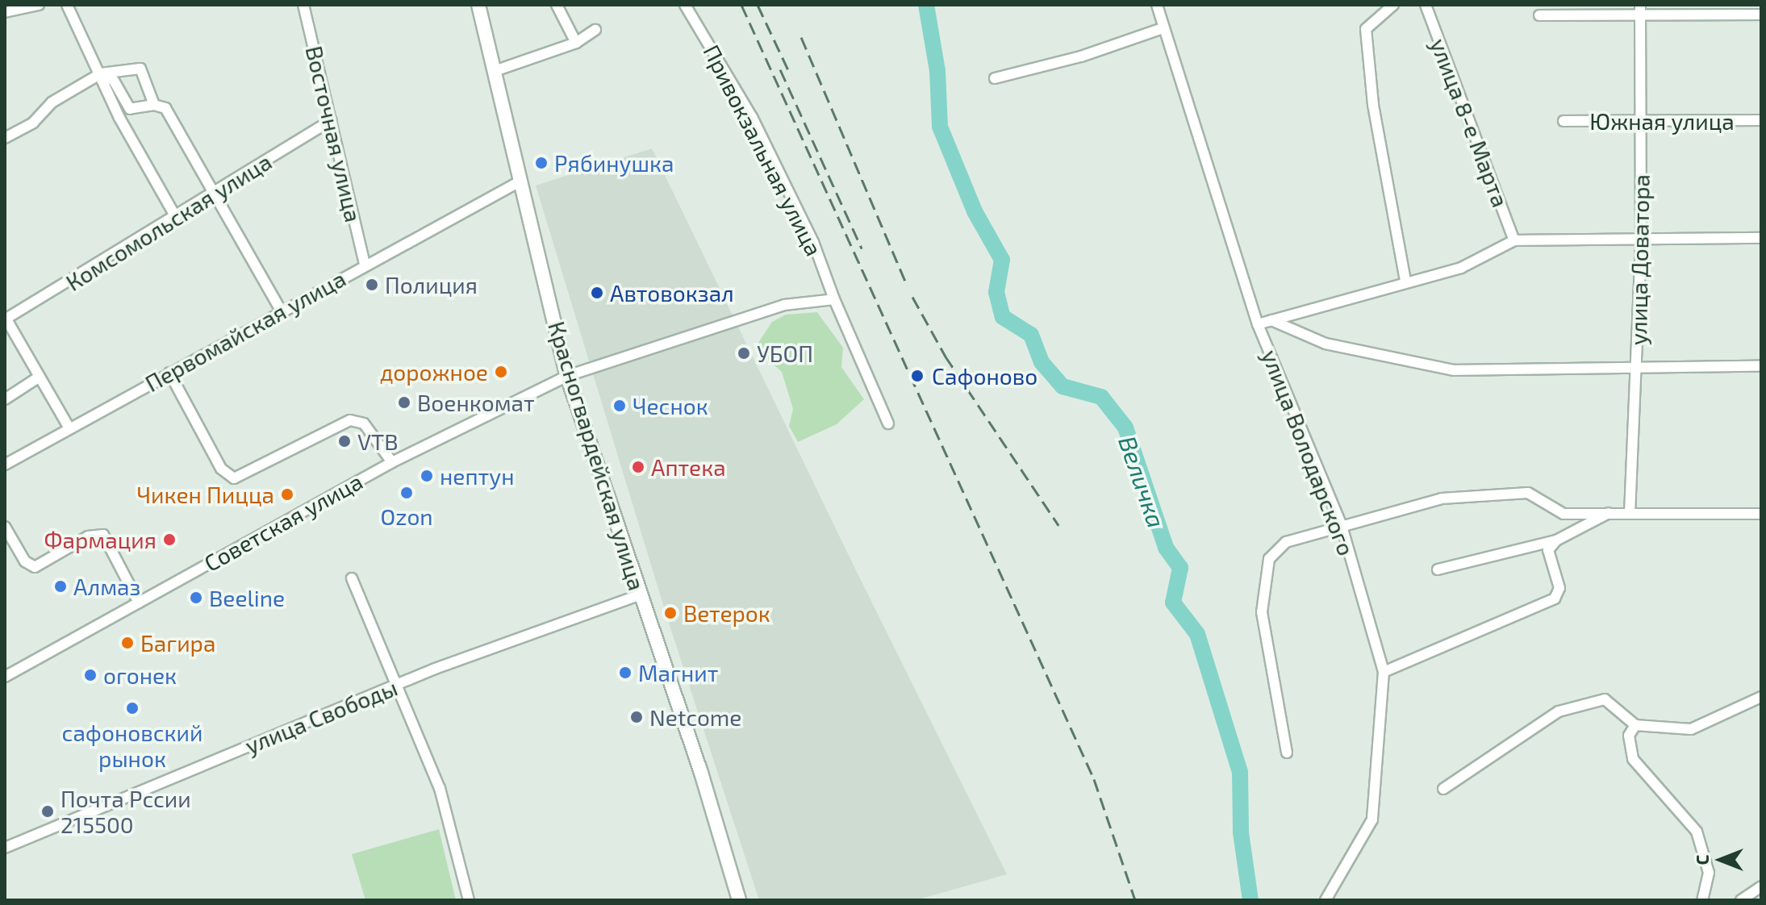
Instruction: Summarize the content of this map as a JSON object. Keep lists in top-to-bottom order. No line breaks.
{"streets":{"street":["Южная улица","улица 8-е Марта","Восточная улица","Привокзальная улица","Комсомольская улица","улица Доватора","Первомайская улица","улица Володарского","Красногвардейская улица","Советская улица","улица Свободы"]},"crossings":[["Южная улица","улица Доватора"],["Восточная улица","Комсомольская улица"],["Восточная улица","Первомайская улица"],["Первомайская улица","Красногвардейская улица"],["Красногвардейская улица","Советская улица"],["Красногвардейская улица","улица Свободы"]],"water":["Величка"],"places":["Рябинушка","Полиция","Автовокзал","УБОП","дорожное","Сафоново","Военкомат","Чеснок","VTB","Аптека","нептун","Ozon","Чикен Пицца","Фармация","Алмаз","Beeline","Ветерок","Багира","Магнит","огонек","сафоновский рынок","Netcome","Почта Рссии 215500"],"north":"left"}
